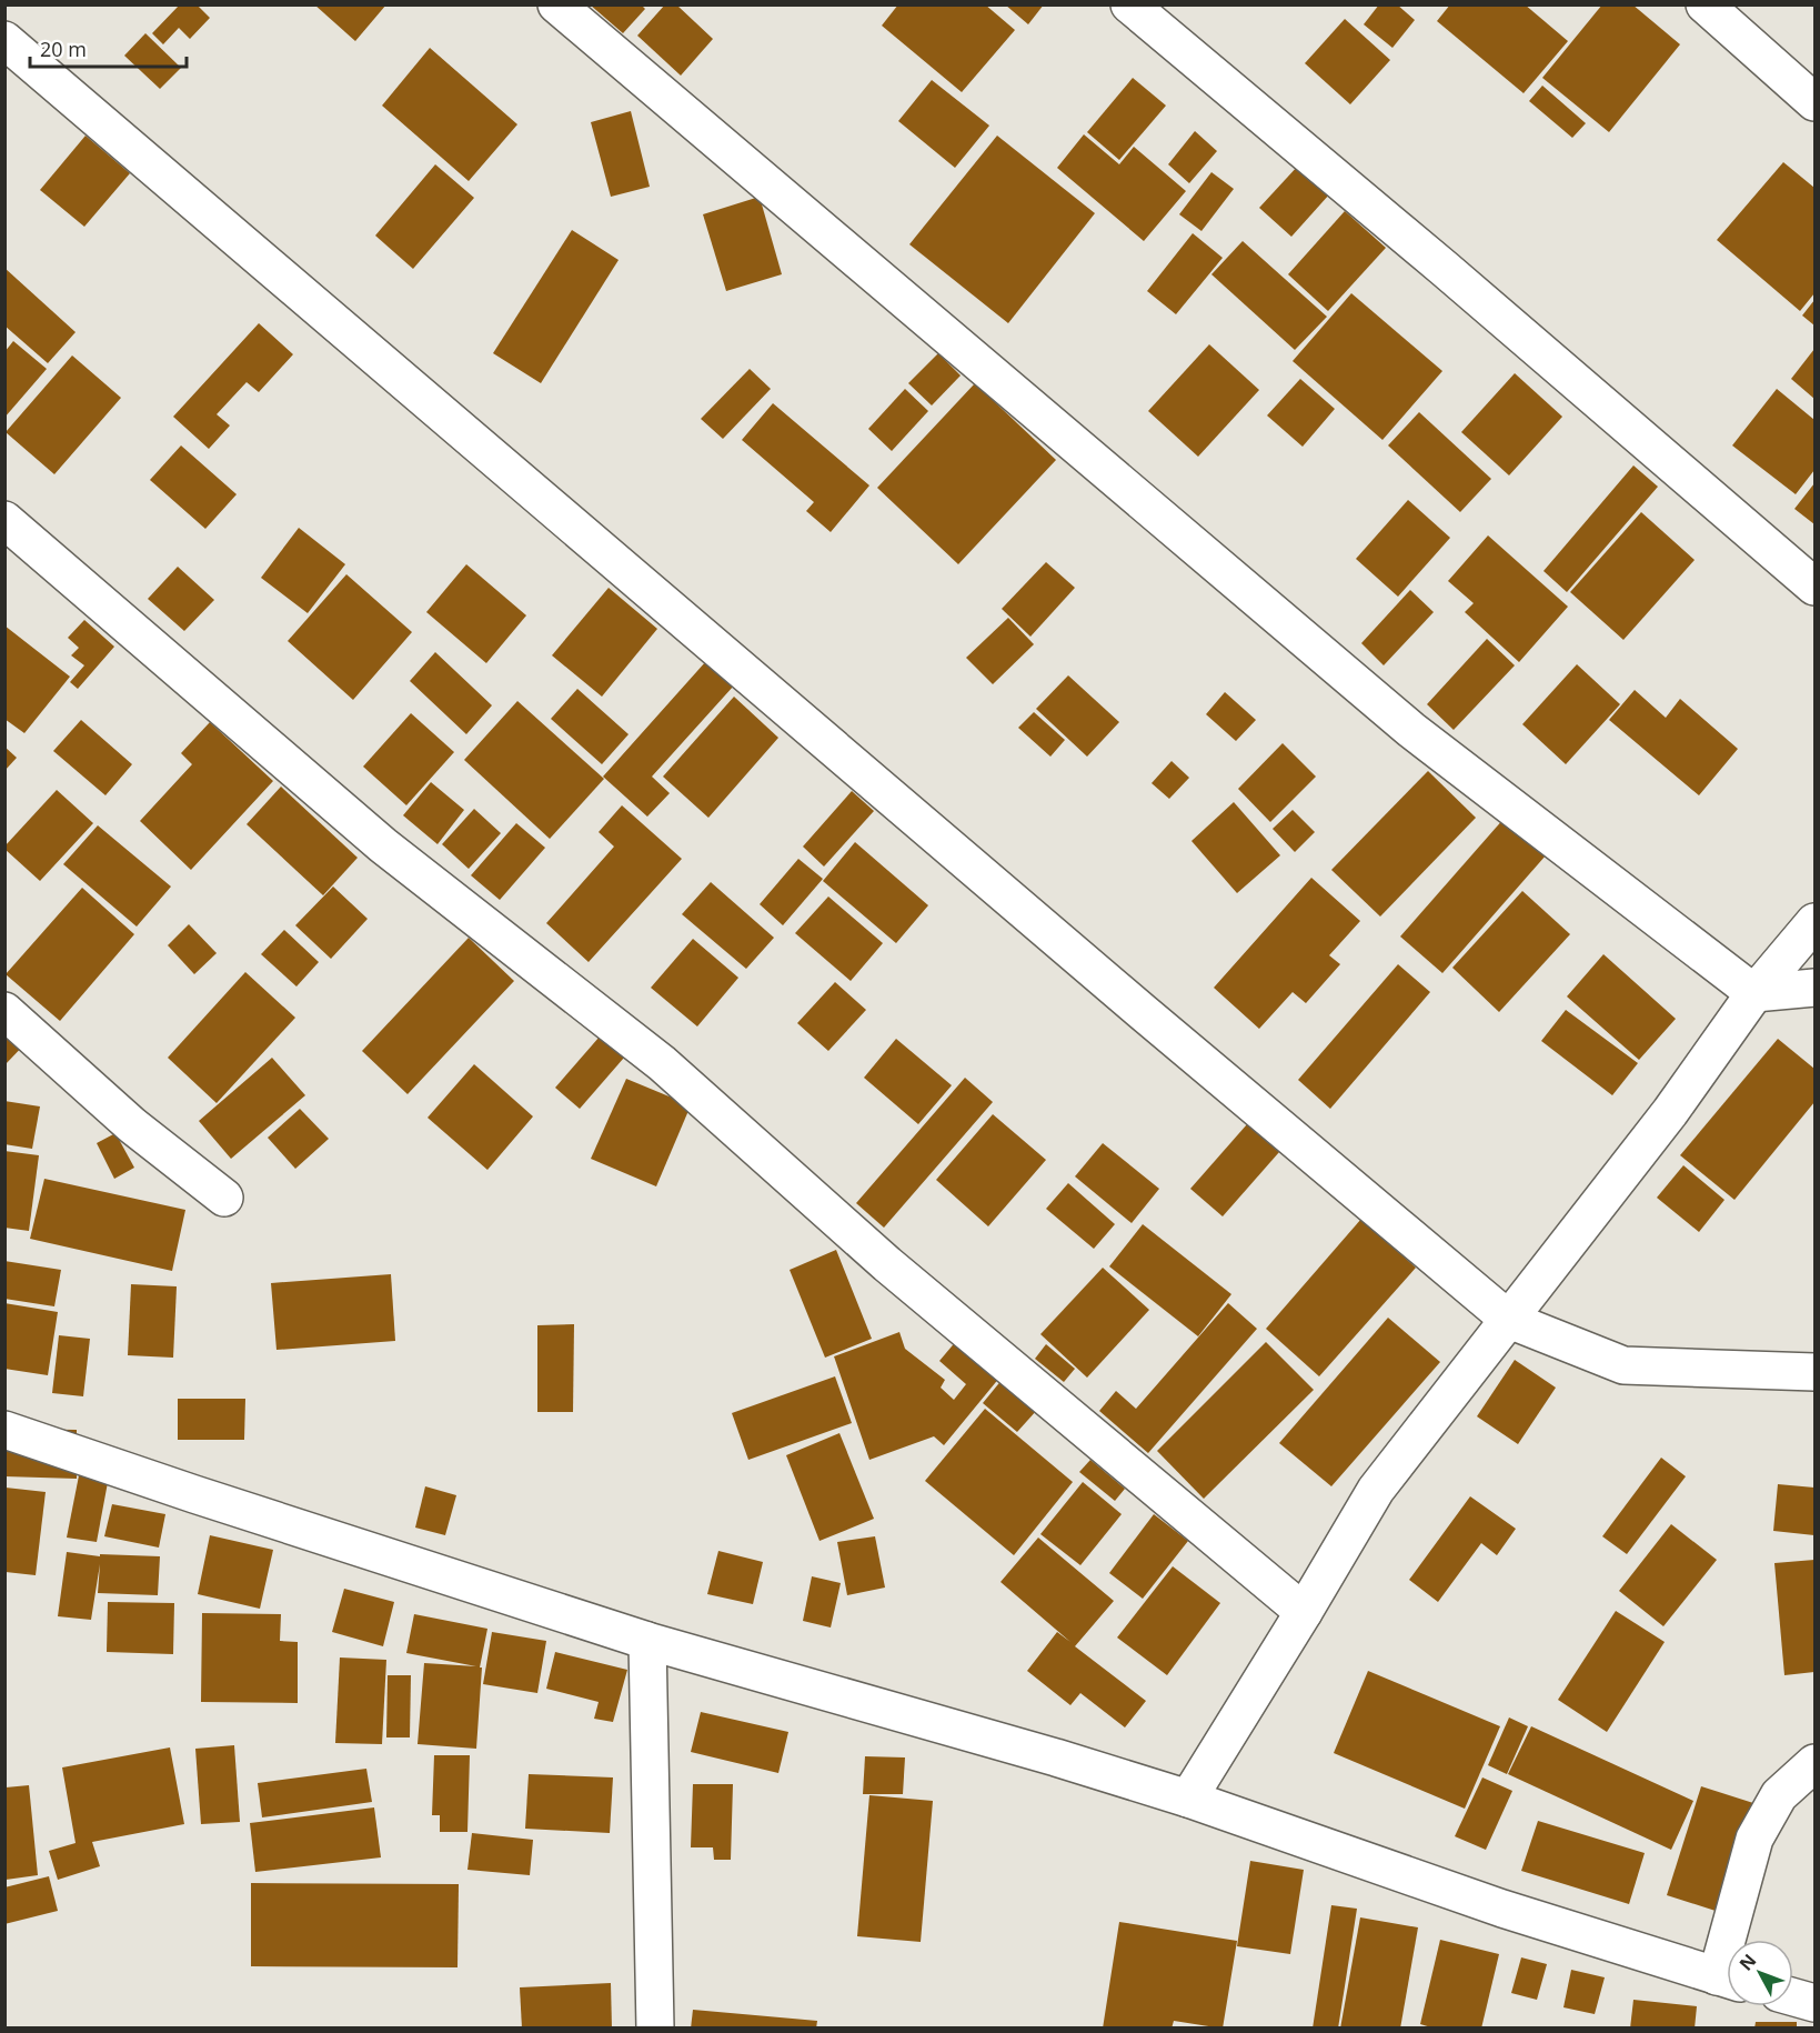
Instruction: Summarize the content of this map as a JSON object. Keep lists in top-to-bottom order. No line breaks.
{"scale_bar":"20 m","north":"top left"}
